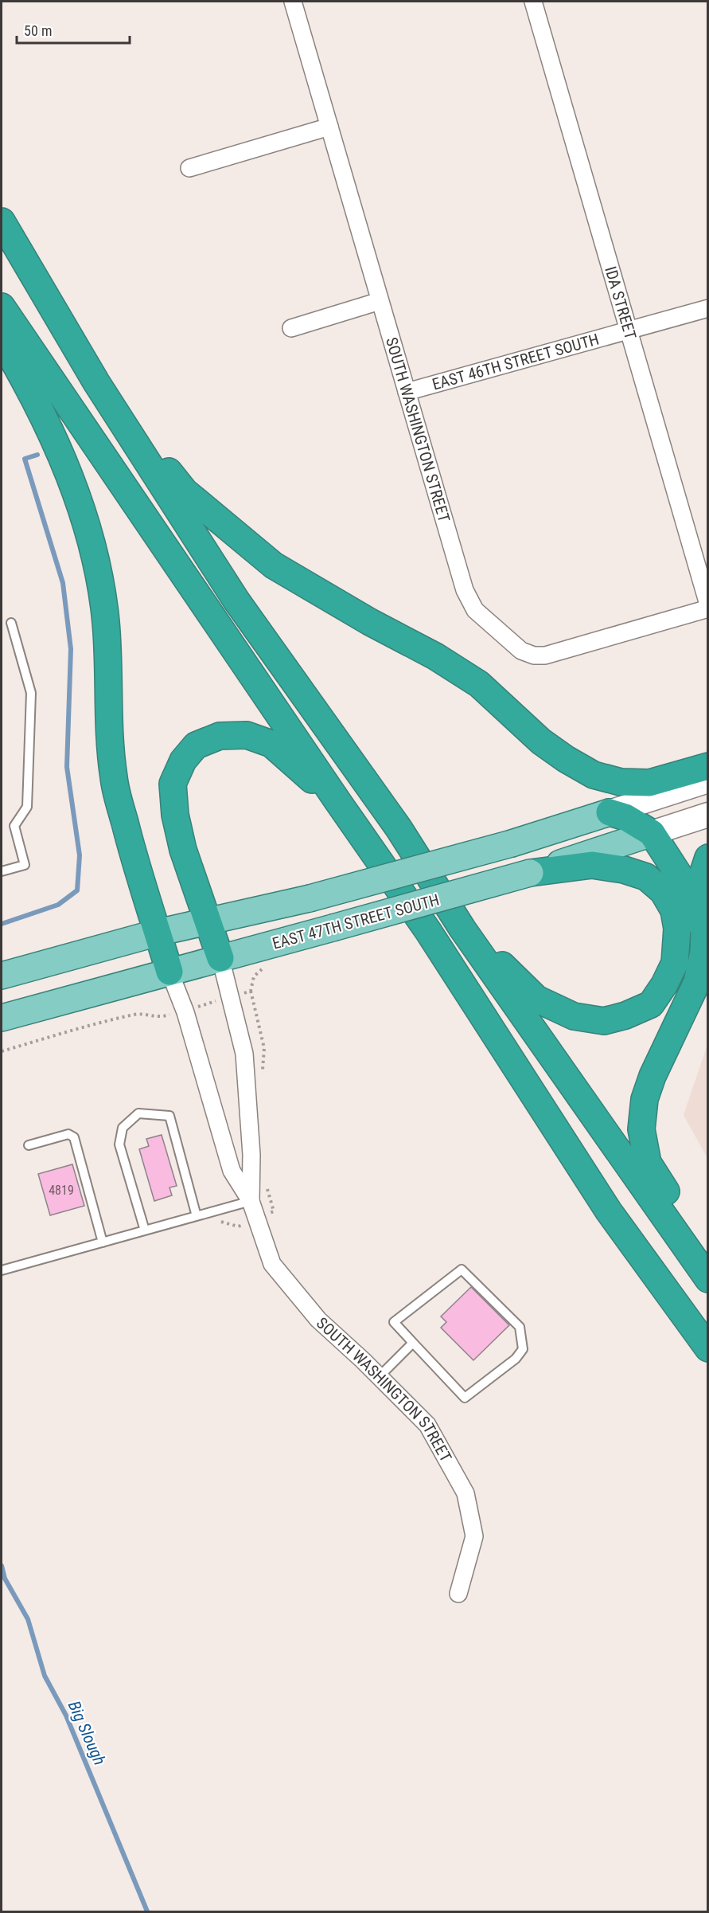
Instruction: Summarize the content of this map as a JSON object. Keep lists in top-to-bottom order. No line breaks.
{"streets":{"main road":["EAST 47TH STREET SOUTH"],"street":["IDA STREET","EAST 46TH STREET SOUTH","SOUTH WASHINGTON STREET"]},"crossings":[["IDA STREET","EAST 46TH STREET SOUTH"],["EAST 46TH STREET SOUTH","SOUTH WASHINGTON STREET"],["SOUTH WASHINGTON STREET","EAST 47TH STREET SOUTH"]],"water":["Big Slough"],"house_numbers":["4819"],"scale_bar":"50 m"}
